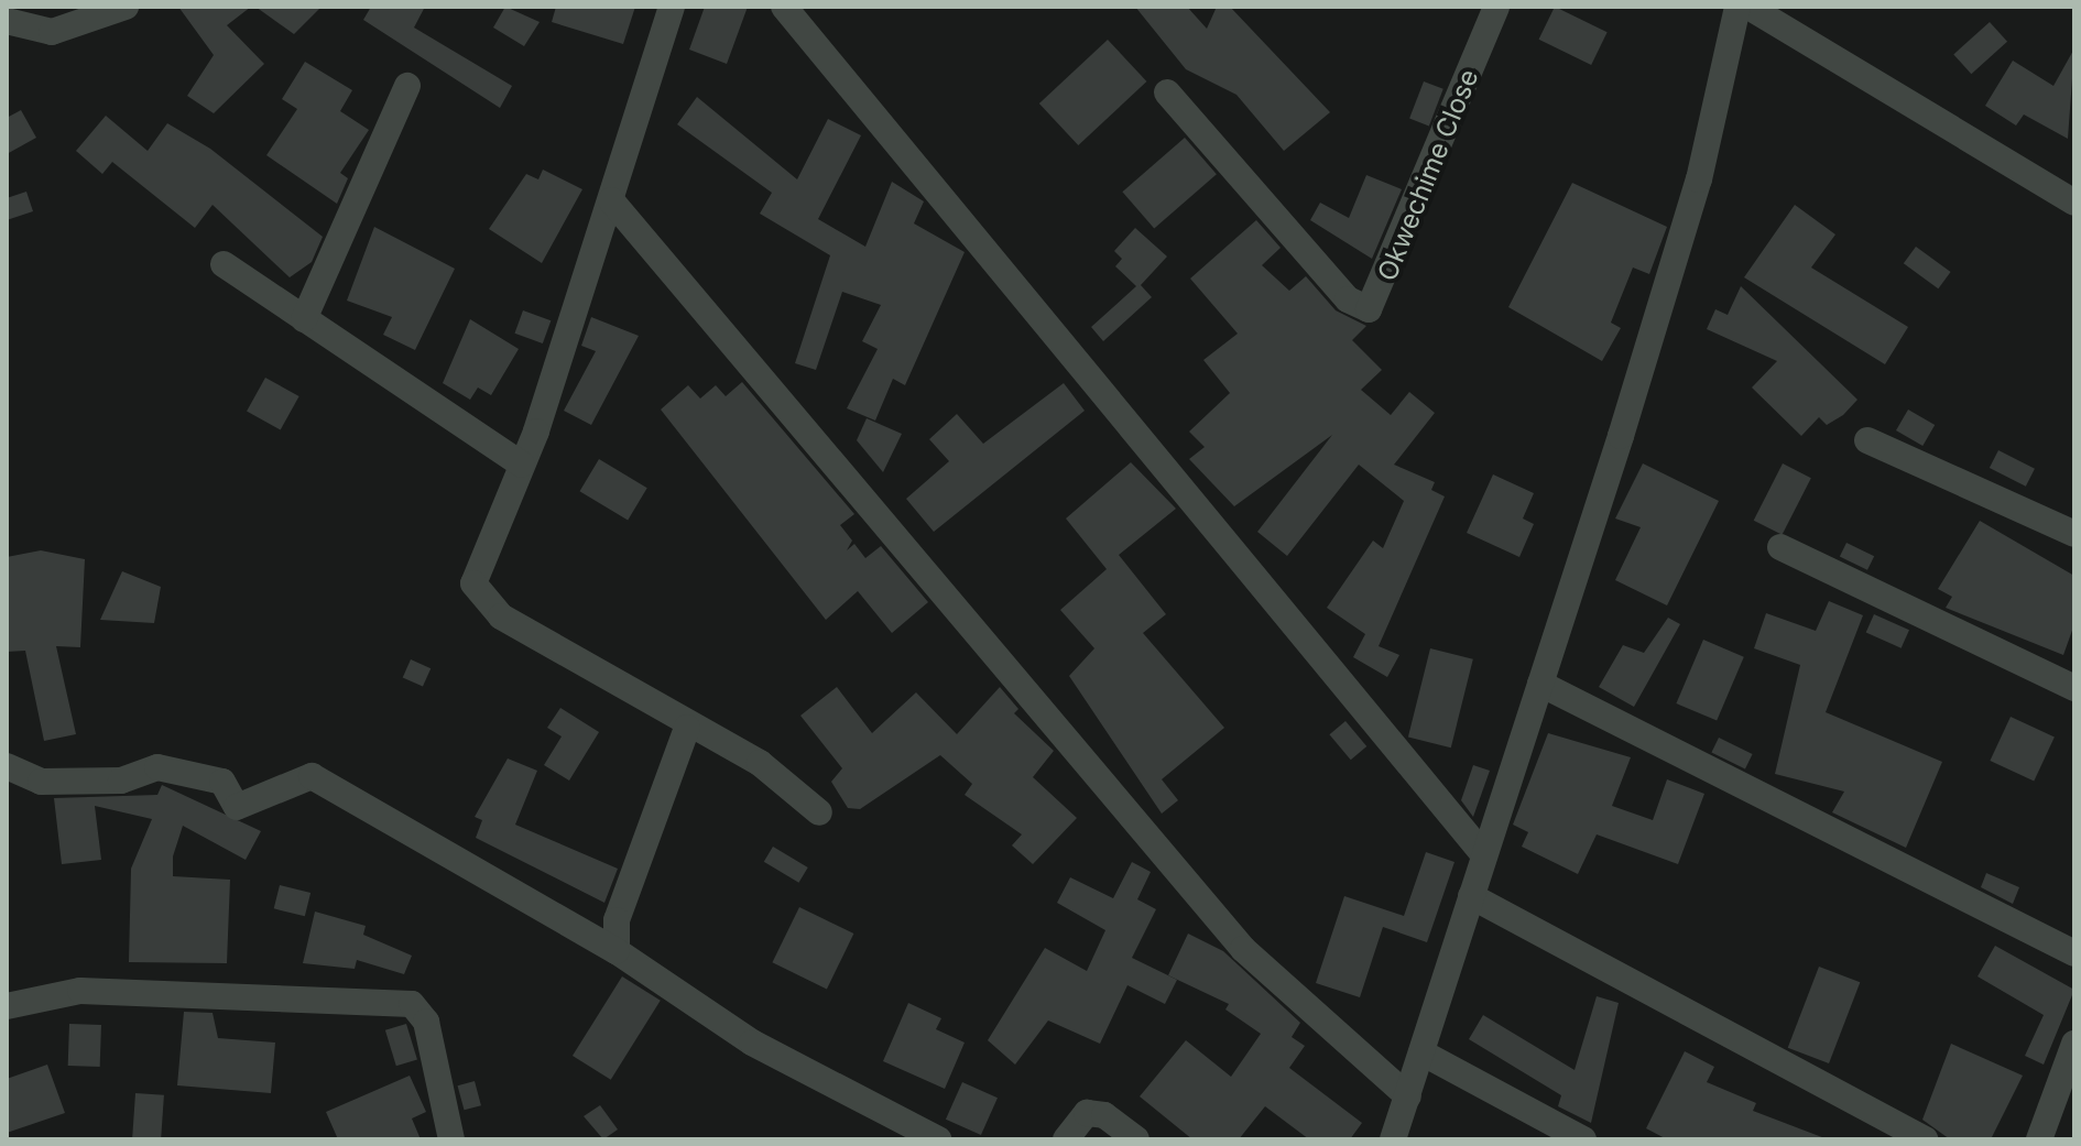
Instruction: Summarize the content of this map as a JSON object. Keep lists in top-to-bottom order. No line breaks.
{"streets":{"street":["Okwechime Close"]}}
